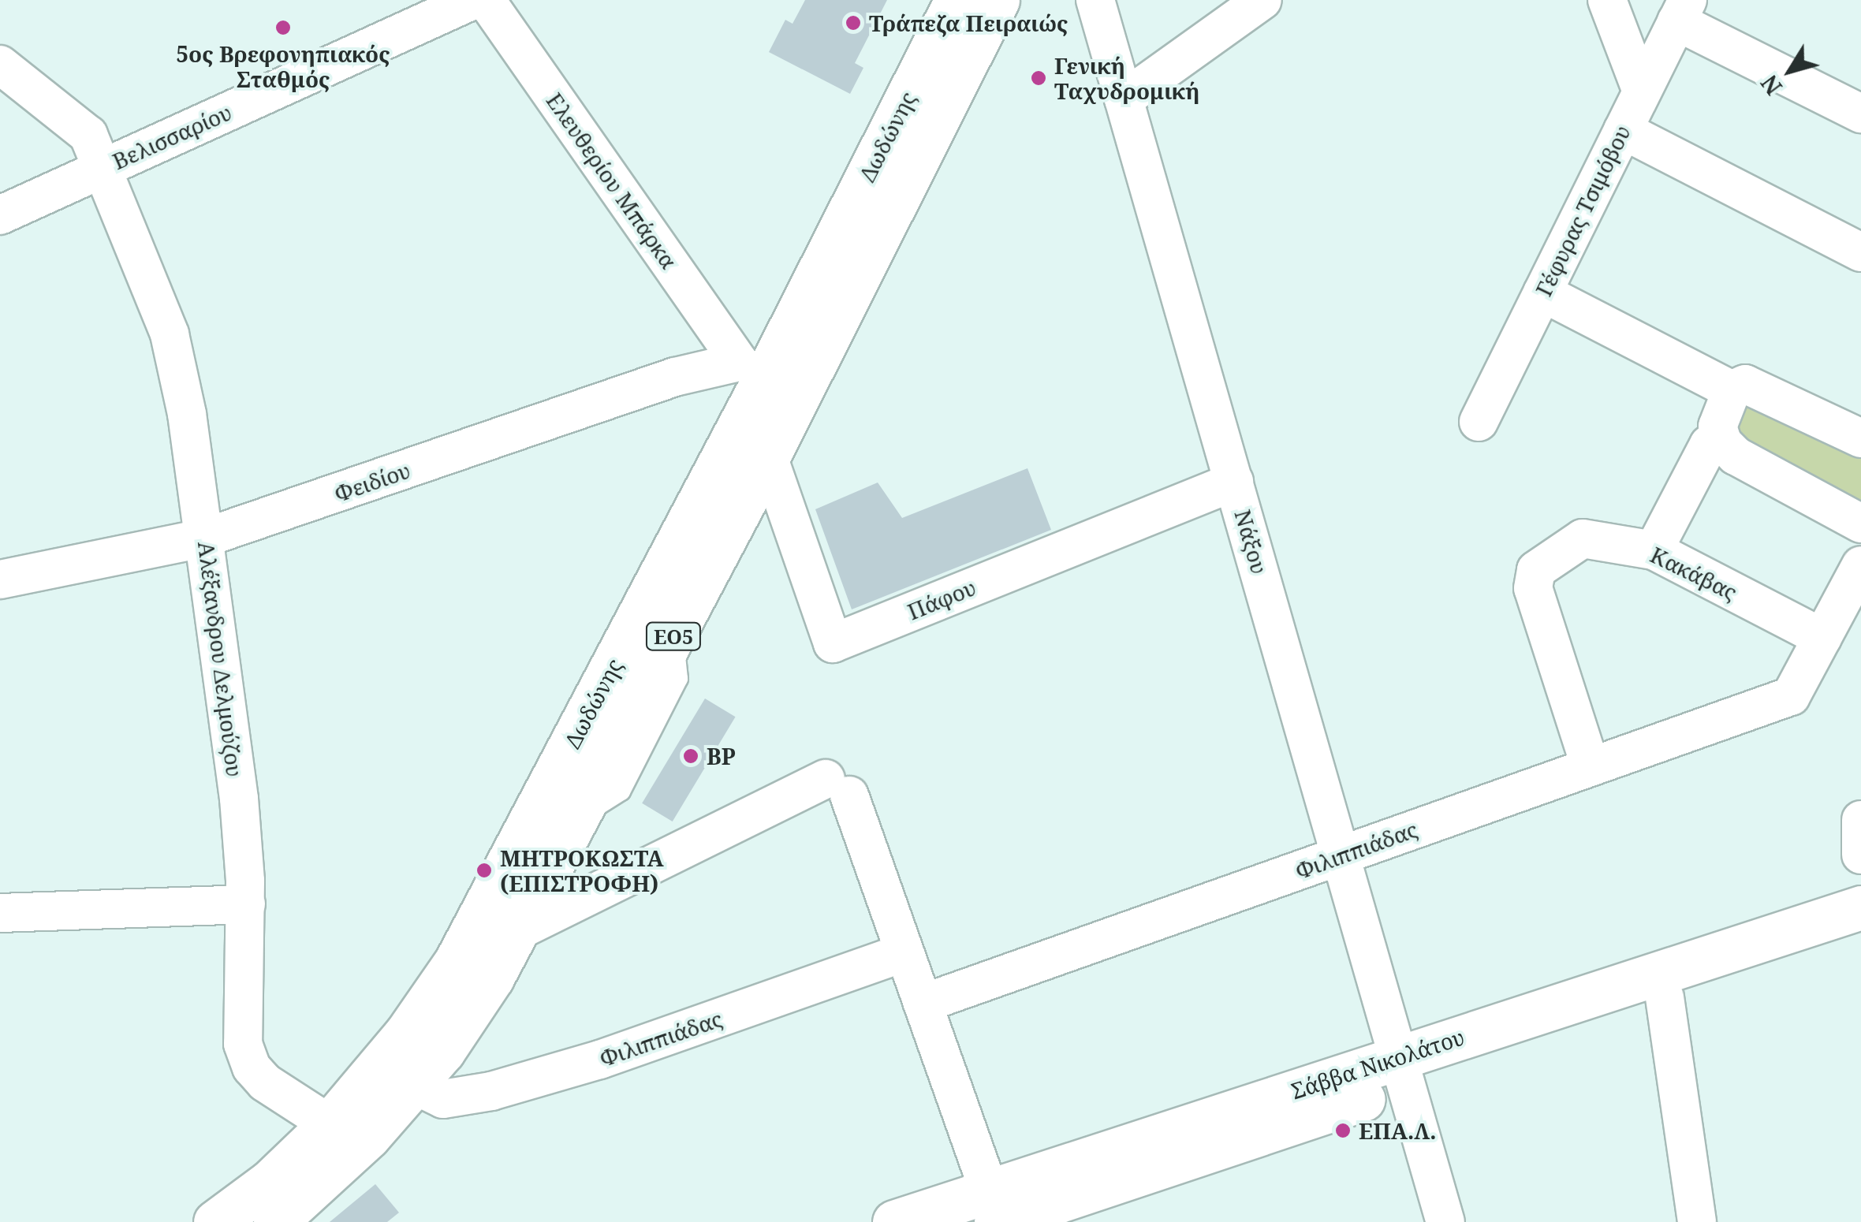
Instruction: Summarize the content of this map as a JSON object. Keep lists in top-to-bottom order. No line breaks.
{"streets":{"main road":["Δωδώνης","ΕΟ5","Σάββα Νικολάτου"],"street":["Βελισσαρίου","Ελευθερίου Μπάρκα","Γέφυρας Τσιμόβου","Φειδίου","Νάξου","Κακάβας","Πάφου","Αλέξανδρου Δελμούζου","Φιλιππιάδας"]},"crossings":[["Βελισσαρίου","Αλέξανδρου Δελμούζου"],["Δωδώνης","Ελευθερίου Μπάρκα"],["Δωδώνης","Φειδίου"],["Δωδώνης","Πάφου"],["Δωδώνης","Αλέξανδρου Δελμούζου"],["Δωδώνης","Φιλιππιάδας"],["Ελευθερίου Μπάρκα","Φειδίου"],["Φειδίου","Αλέξανδρου Δελμούζου"],["Νάξου","Πάφου"],["Νάξου","Φιλιππιάδας"],["Νάξου","Σάββα Νικολάτου"],["Κακάβας","Φιλιππιάδας"]],"places":["Τράπεζα Πειραιώς","5ος Βρεφονηπιακός Σταθμός","Γενική Ταχυδρομική","BP","ΜΗΤΡΟΚΩΣΤΑ (ΕΠΙΣΤΡΟΦΗ)","ΕΠΑ.Λ."],"north":"bottom left"}
